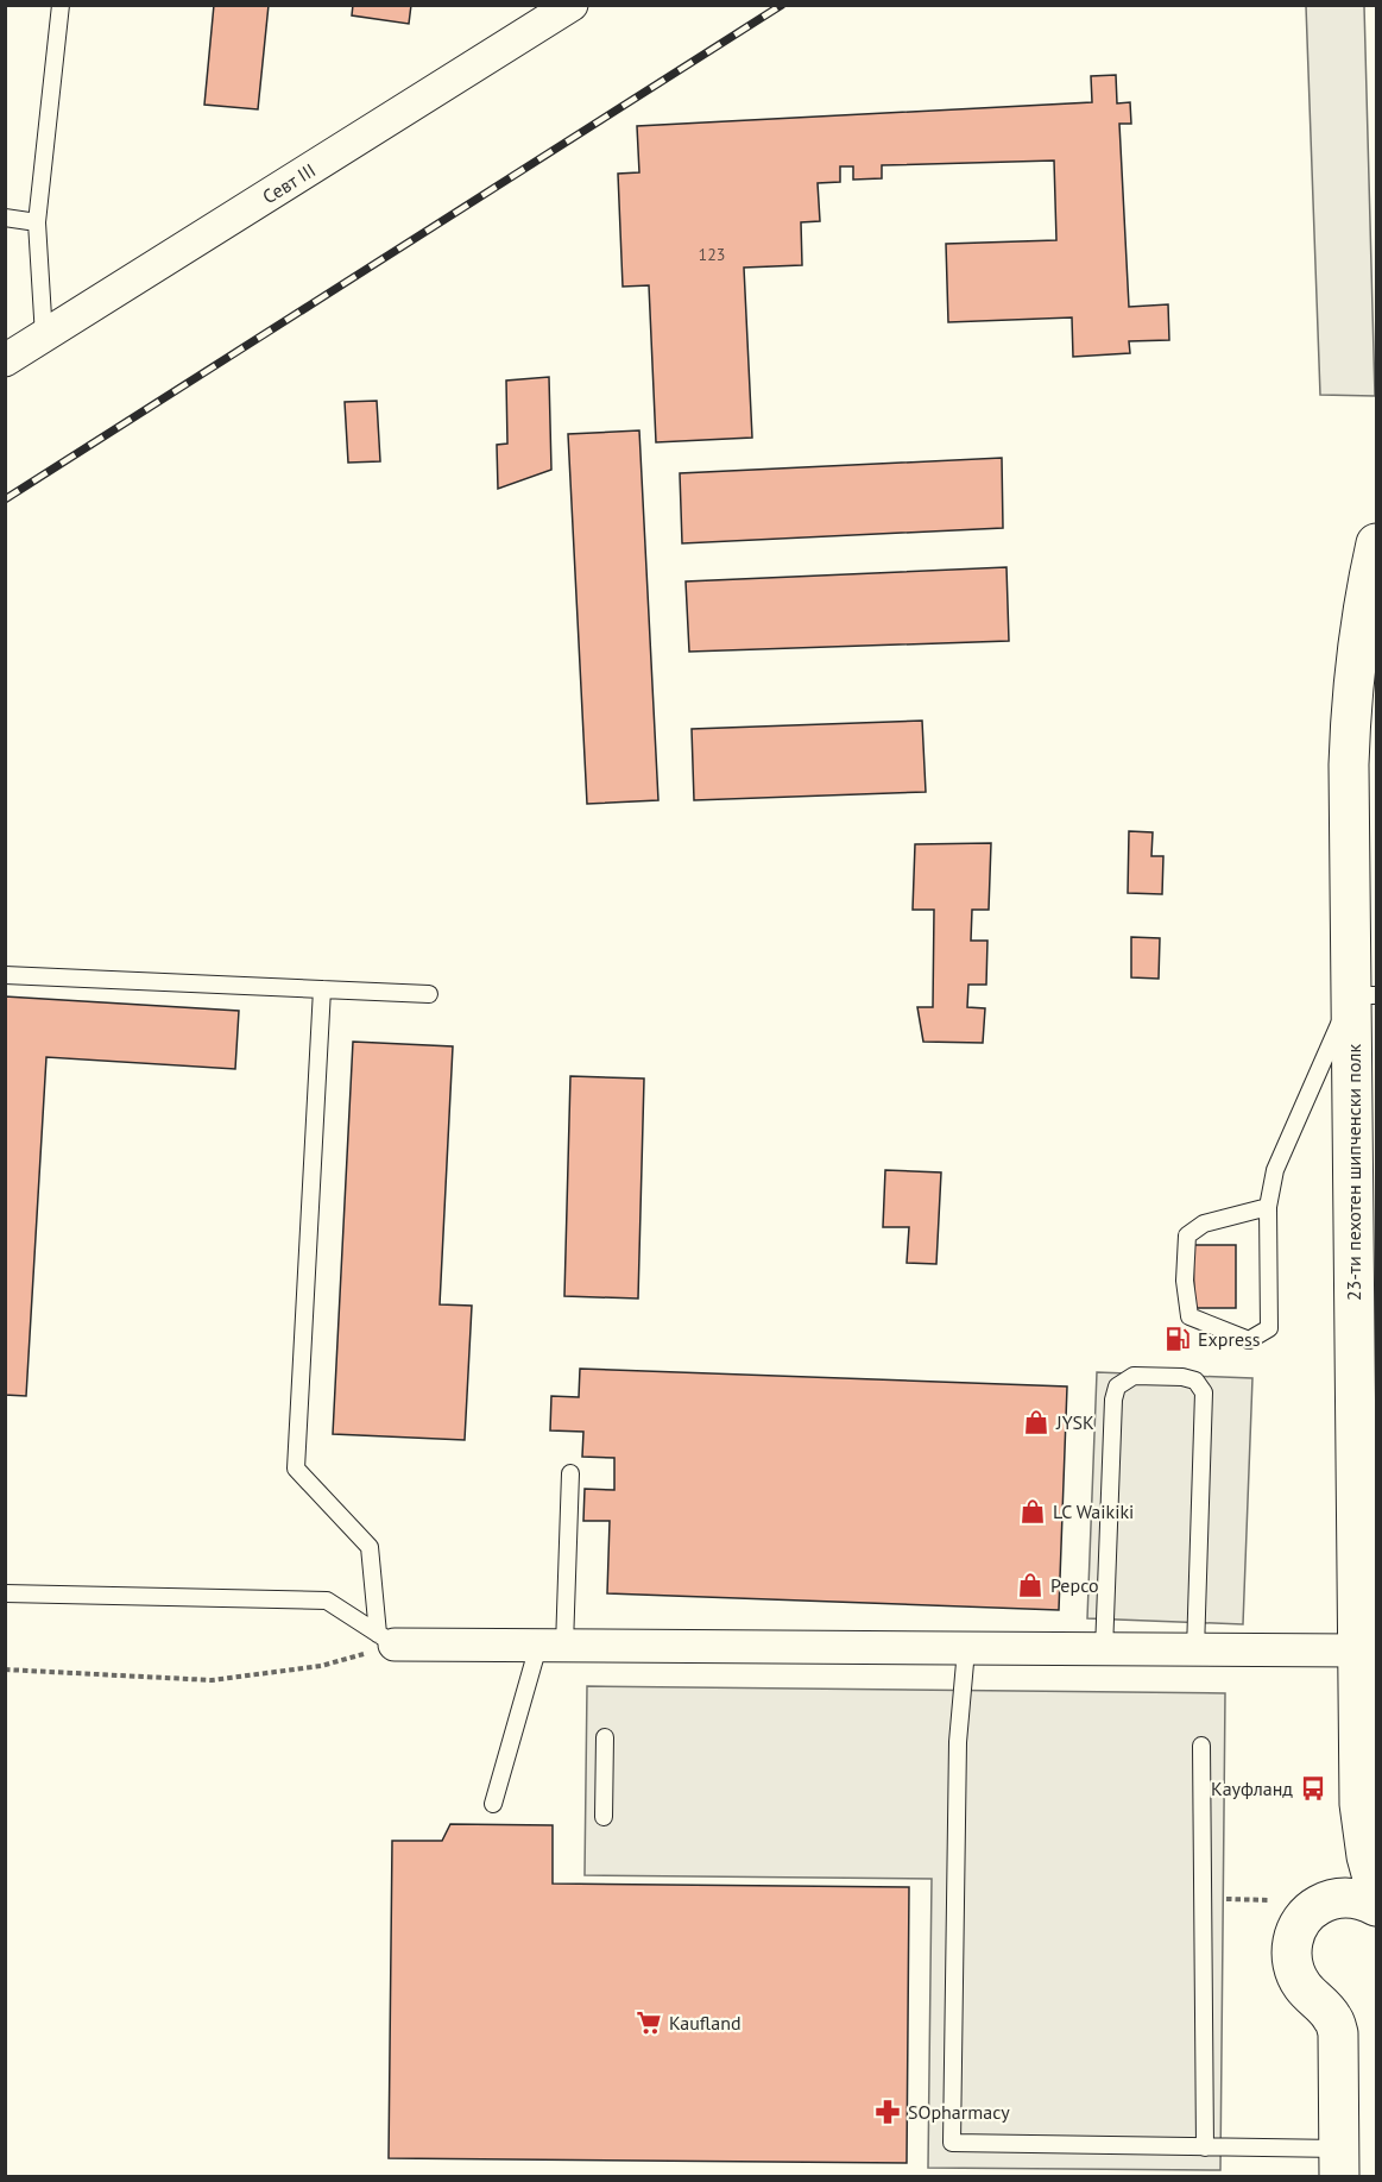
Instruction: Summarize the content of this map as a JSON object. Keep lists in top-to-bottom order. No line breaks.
{"streets":{"main road":["23-ти пехотен шипченски полк"],"street":["Севт III"]},"places":{"fuel station":["Express"],"shop":["JYSK","LC Waikiki","Pepco"],"bus stop":["Кауфланд"],"supermarket":["Kaufland"],"pharmacy":["SOpharmacy"]},"house_numbers":["123"]}
